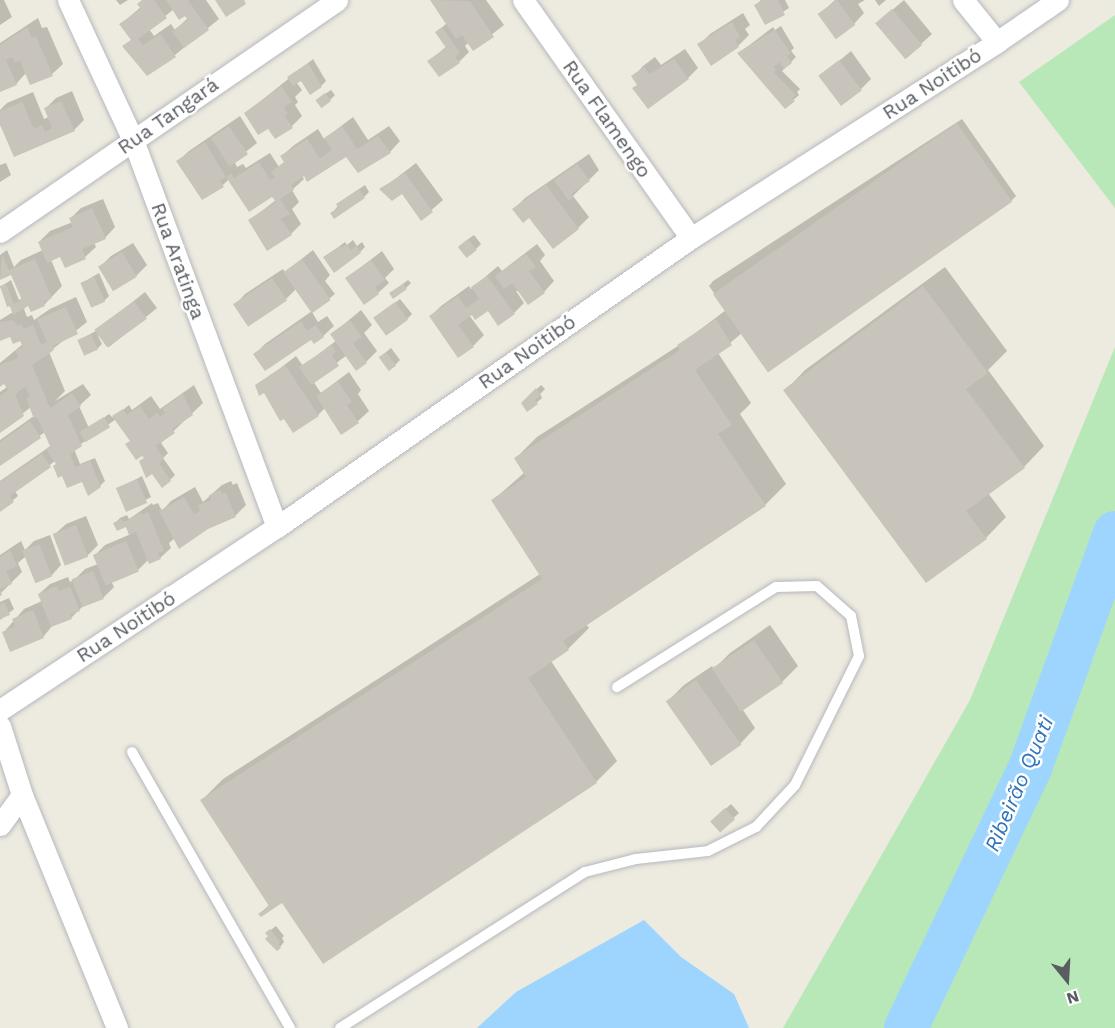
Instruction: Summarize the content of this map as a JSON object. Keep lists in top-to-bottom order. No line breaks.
{"streets":{"street":["Rua Noitibó","Rua Tangará","Rua Flamengo","Rua Aratinga"]},"crossings":[["Rua Noitibó","Rua Flamengo"],["Rua Noitibó","Rua Aratinga"],["Rua Tangará","Rua Aratinga"]],"water":["Ribeirão Quati"],"north":"bottom"}
